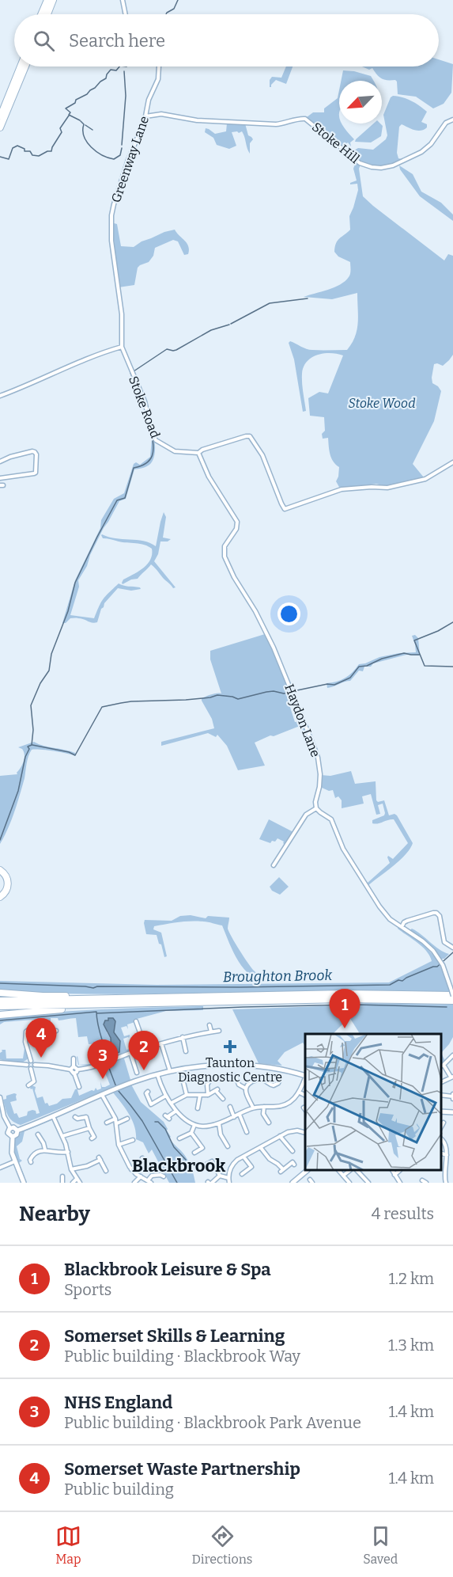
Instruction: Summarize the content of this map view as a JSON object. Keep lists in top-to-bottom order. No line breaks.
{"streets":{"street":["Stoke Hill","Greenway Lane","Stoke Road","Haydon Lane"]},"crossings":[["Stoke Hill","Greenway Lane"],["Greenway Lane","Stoke Road"],["Stoke Road","Haydon Lane"]],"districts":["Blackbrook"],"water":["Broughton Brook"],"parks":["Stoke Wood"],"places":{"health":["Taunton Diagnostic Centre"]},"north":"bottom left","page":{"search":"Search here","pins":["1","4","2","3"],"heading":["Nearby","4 results"],"list":[{"mark":"1","name":"Blackbrook Leisure & Spa","note":"Sports","value":"1.2 km"},{"mark":"2","name":"Somerset Skills & Learning","note":"Public building · Blackbrook Way","value":"1.3 km"},{"mark":"3","name":"NHS England","note":"Public building · Blackbrook Park Avenue","value":"1.4 km"},{"mark":"4","name":"Somerset Waste Partnership","note":"Public building","value":"1.4 km"}],"nav":["Map","Directions","Saved"]}}
